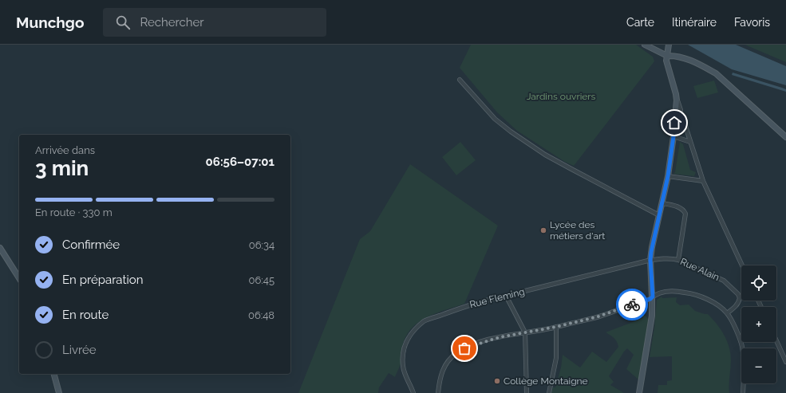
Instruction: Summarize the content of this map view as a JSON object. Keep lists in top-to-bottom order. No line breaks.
{"streets":{"street":["Rue Alain","Rue Fleming"]},"crossings":[["Rue Alain","Rue Fleming"]],"parks":["Jardins ouvriers"],"places":["Lycée des métiers d'art","Collège Montaigne"],"page":{"header":"Munchgo","search":"Rechercher","nav":["Carte","Itinéraire","Favoris"],"heading":["3 min","Arrivée dans","06:56–07:01"],"bar":"En route · 330 m","list":[["Confirmée","06:34"],["En préparation","06:45"],["En route","06:48"],"Livrée"],"map_buttons":["+","−"]}}
